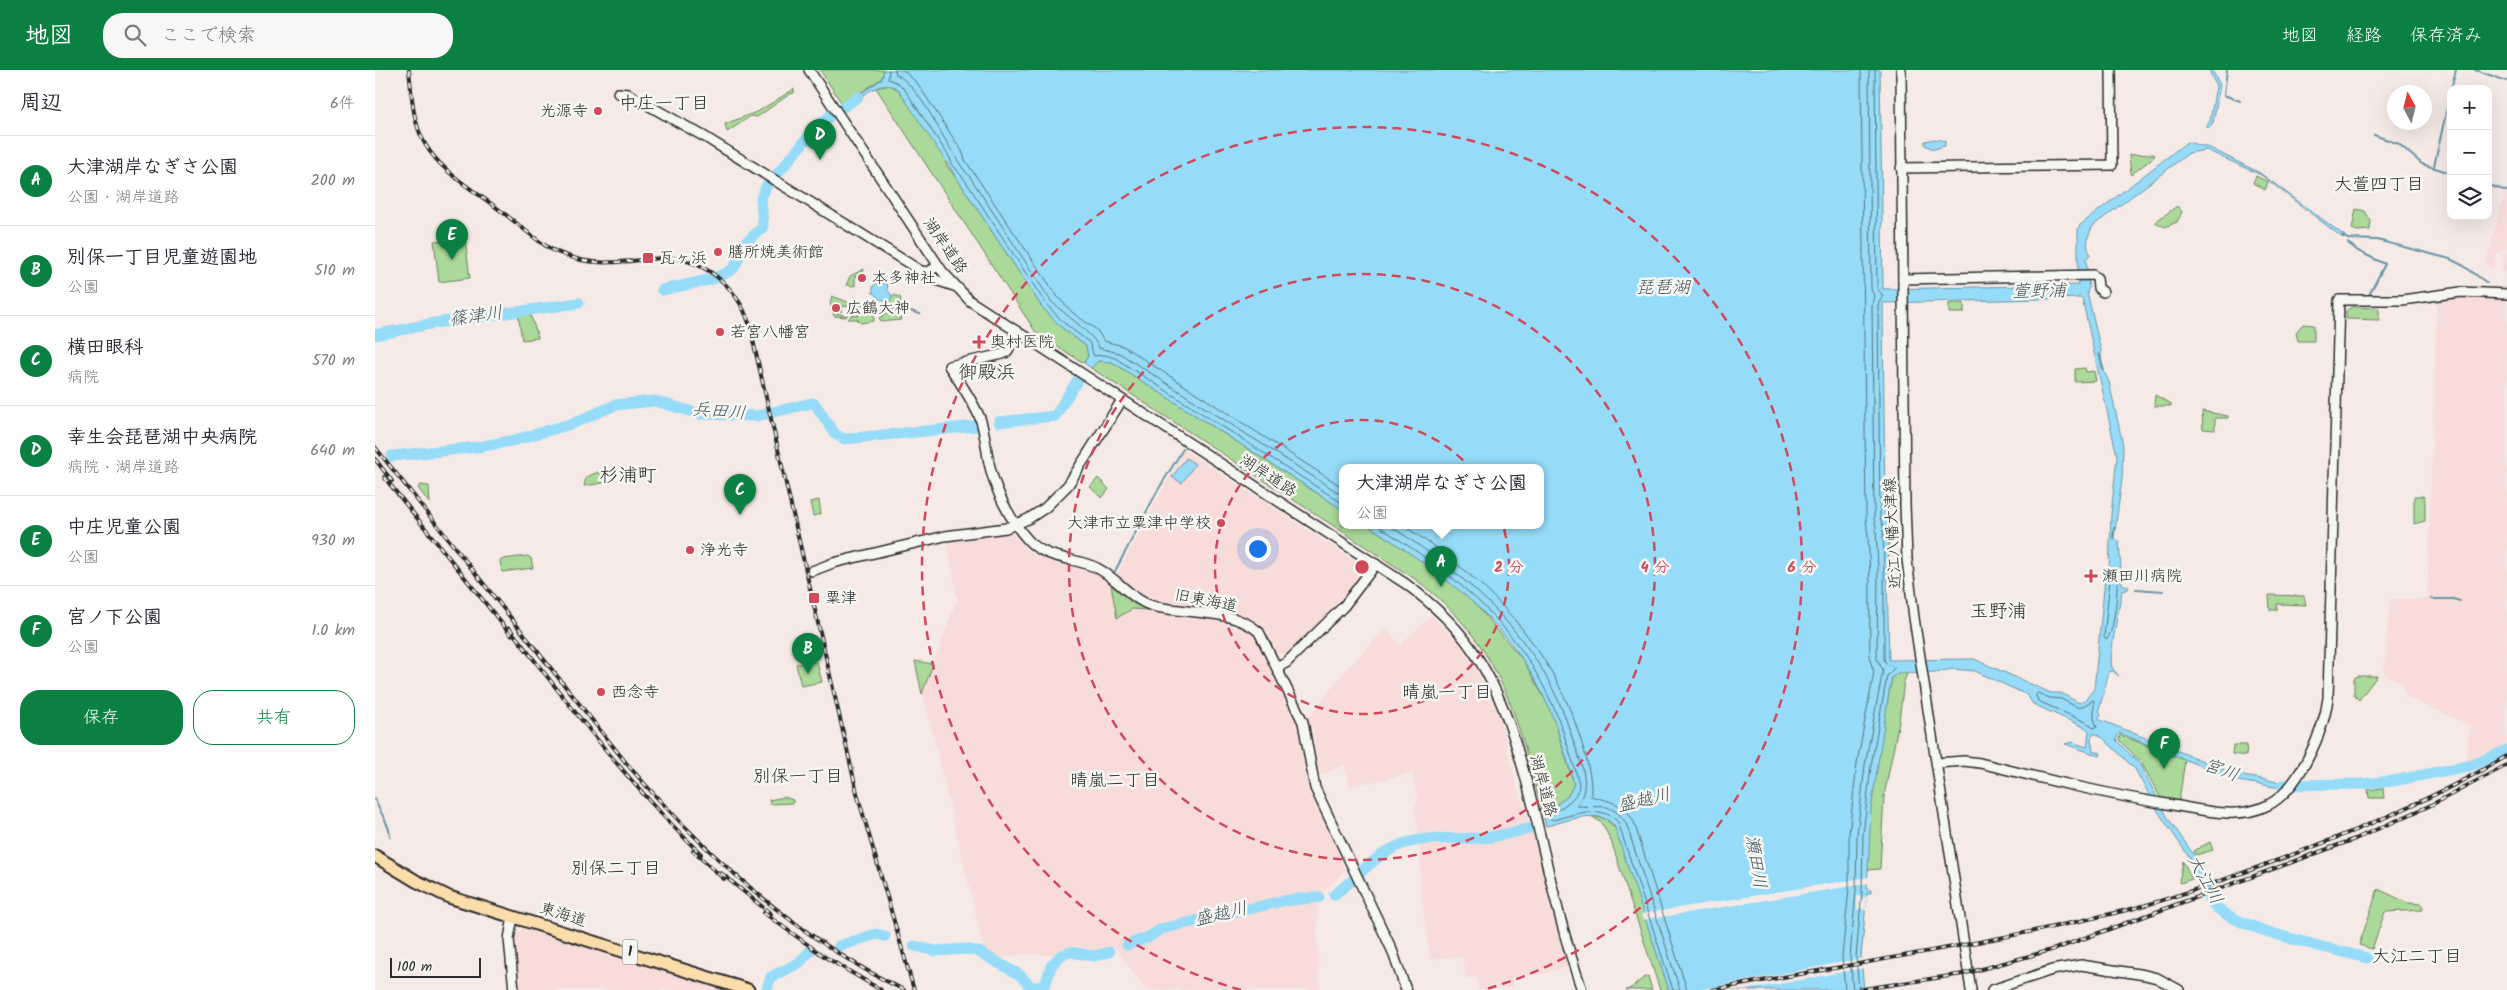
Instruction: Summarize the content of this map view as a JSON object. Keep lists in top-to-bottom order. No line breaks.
{"streets":{"highway":["東海道","1"],"street":["湖岸道路","近江八幡大津線","旧東海道"]},"crossings":[["湖岸道路","旧東海道"]],"districts":["中庄一丁目","大萱四丁目","御殿浜","杉浦町","玉野浦","晴嵐一丁目","別保一丁目","晴嵐二丁目","別保二丁目","大江二丁目"],"water":["琵琶湖","萱野浦","篠津川","兵田川","宮川","盛越川","瀬田川","大江川"],"places":{"other":["光源寺","膳所焼美術館","本多神社","広鶴大神","若宮八幡宮","大津市立粟津中学校","浄光寺","西念寺"],"transit":["瓦ヶ浜","粟津"],"health":["奥村医院","瀬田川病院"]},"scale_bar":"100 m","north":"top","page":{"header":"地図","search":"ここで検索","nav":["地図","経路","保存済み"],"heading":["周辺","6件"],"map_buttons":["+","−"],"pins":["D","E","C","A","B","F"],"list":[{"mark":"A","name":"大津湖岸なぎさ公園","note":"公園 · 湖岸道路","value":"200 m"},{"mark":"B","name":"別保一丁目児童遊園地","note":"公園","value":"510 m"},{"mark":"C","name":"横田眼科","note":"病院","value":"570 m"},{"mark":"D","name":"幸生会琵琶湖中央病院","note":"病院 · 湖岸道路","value":"640 m"},{"mark":"E","name":"中庄児童公園","note":"公園","value":"930 m"},{"mark":"F","name":"宮ノ下公園","note":"公園","value":"1.0 km"}],"popup":["大津湖岸なぎさ公園","公園"],"buttons":["保存","共有"],"scale":"100 m"},"rings":["2 分","4 分","6 分"]}
